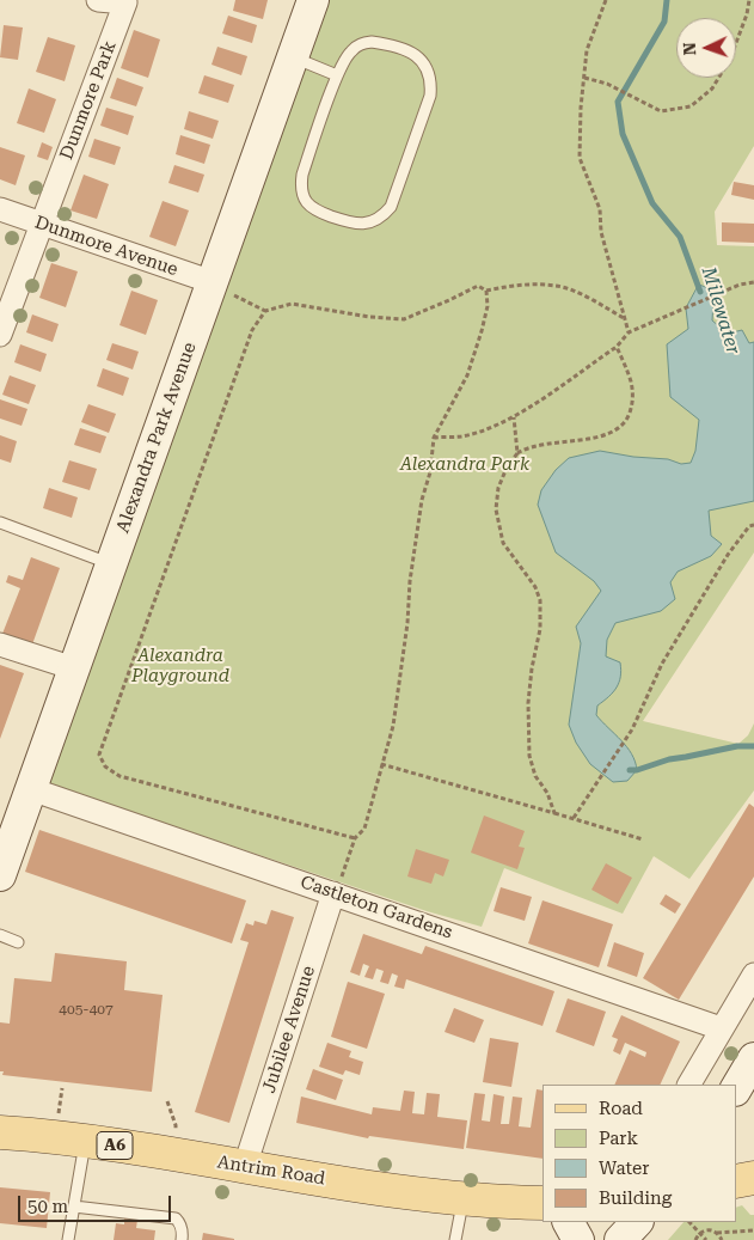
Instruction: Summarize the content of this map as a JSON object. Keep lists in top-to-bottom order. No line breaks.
{"streets":{"main road":["A6","Antrim Road"],"street":["Dunmore Park","Dunmore Avenue","Alexandra Park Avenue","Castleton Gardens","Jubilee Avenue"]},"crossings":[["Dunmore Park","Dunmore Avenue"],["Dunmore Avenue","Alexandra Park Avenue"],["Alexandra Park Avenue","Castleton Gardens"],["Castleton Gardens","Jubilee Avenue"],["Jubilee Avenue","Antrim Road"]],"water":["Milewater"],"parks":["Alexandra Park","Alexandra Playground"],"house_numbers":["405-407"],"legend":["Road","Park","Water","Building"],"scale_bar":"50 m","north":"left"}
